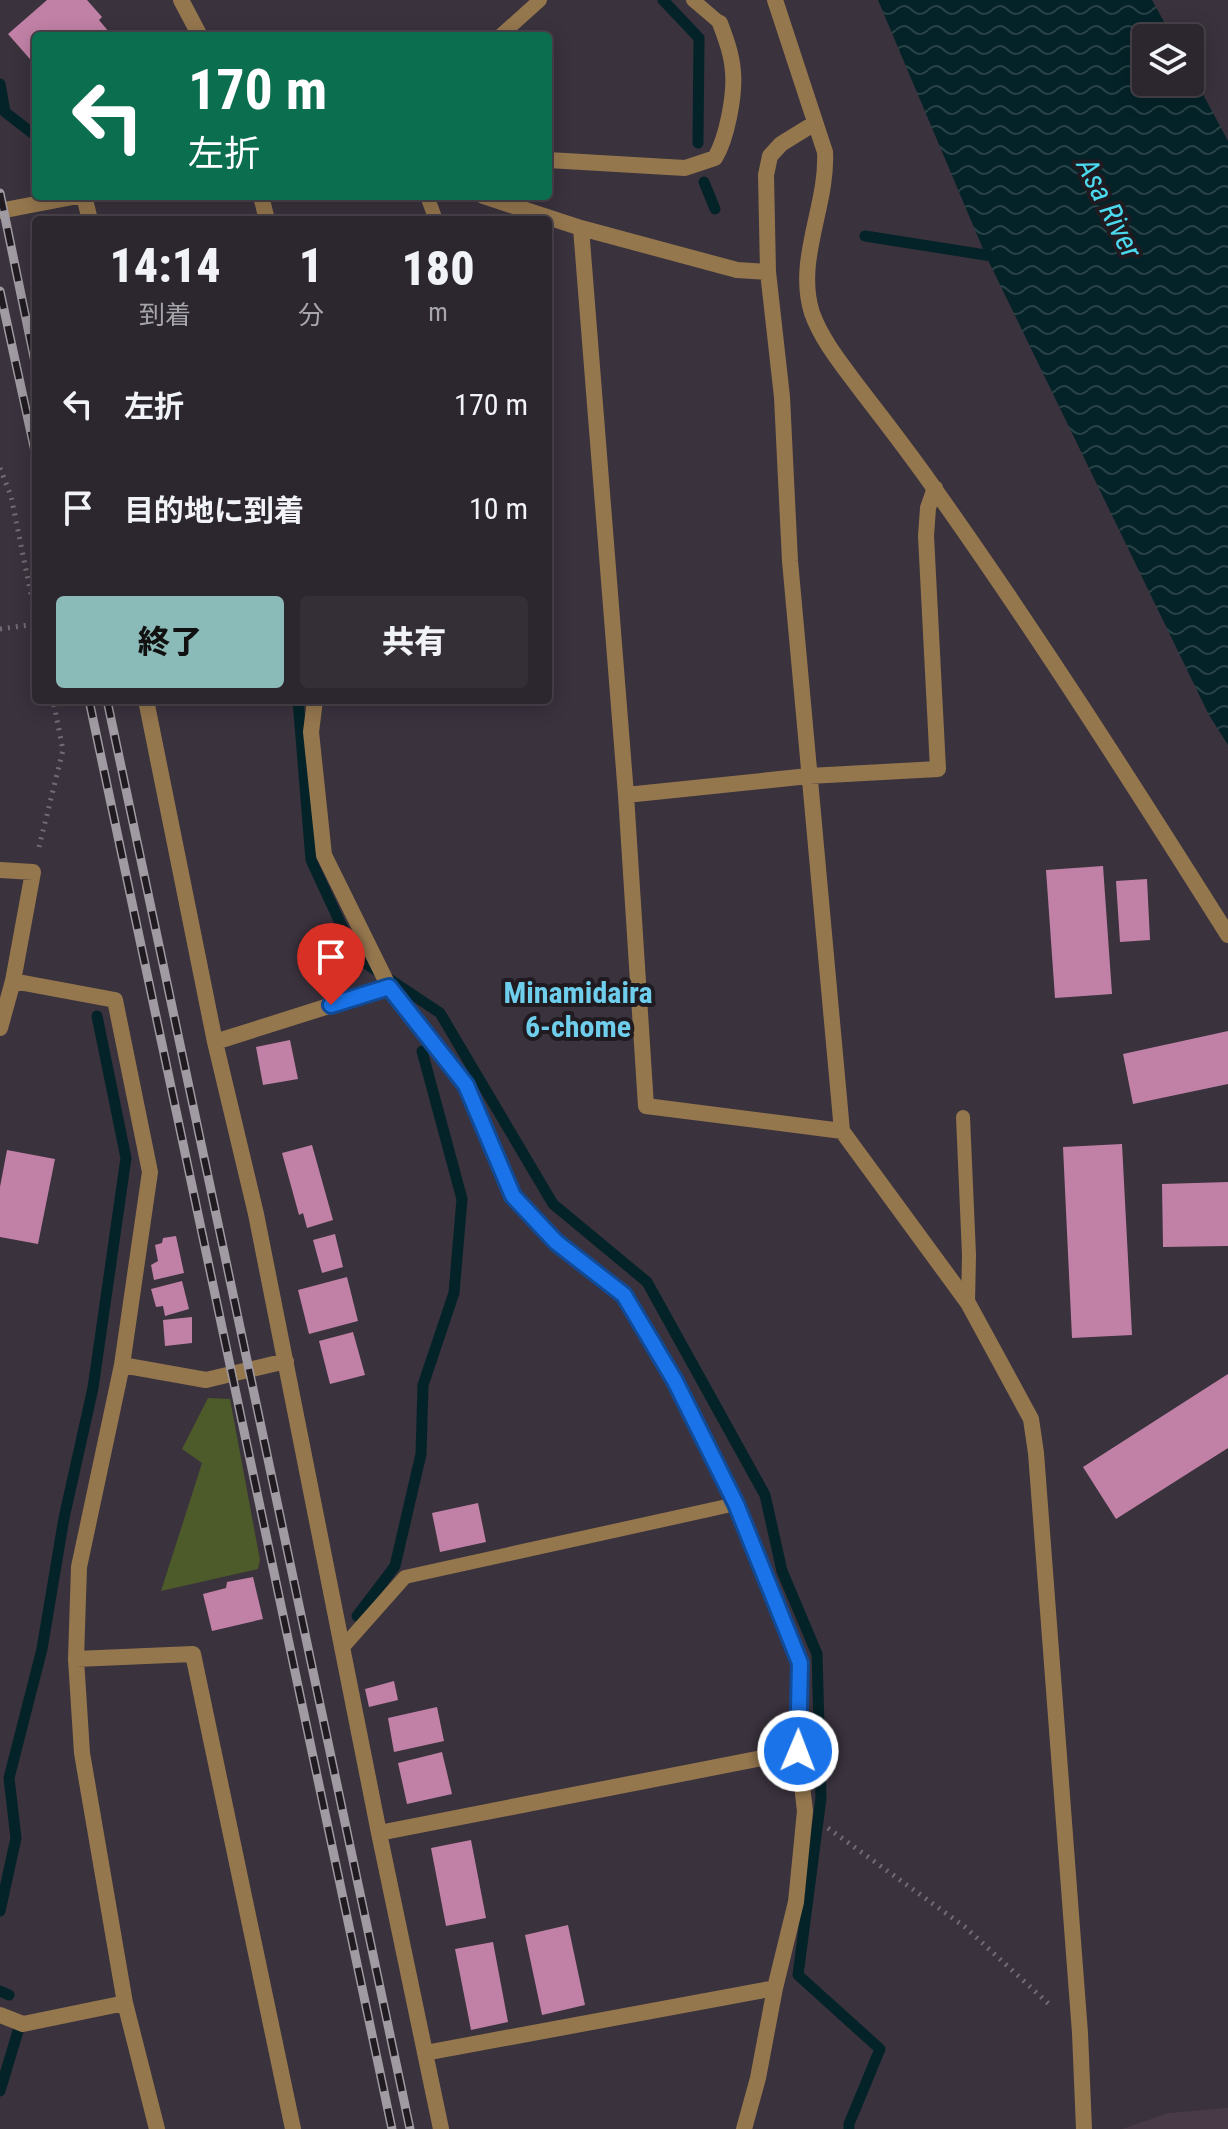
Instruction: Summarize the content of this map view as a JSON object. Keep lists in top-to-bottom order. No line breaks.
{"districts":["Minamidaira 6-chome"],"water":["Asa River"],"page":{"turn":["170 m","左折"],"eta":["14:14","到着","1","分","180","m"],"list":[{"name":"左折","value":"170 m"},{"name":"目的地に到着","value":"10 m"}],"buttons":["終了","共有"]}}
